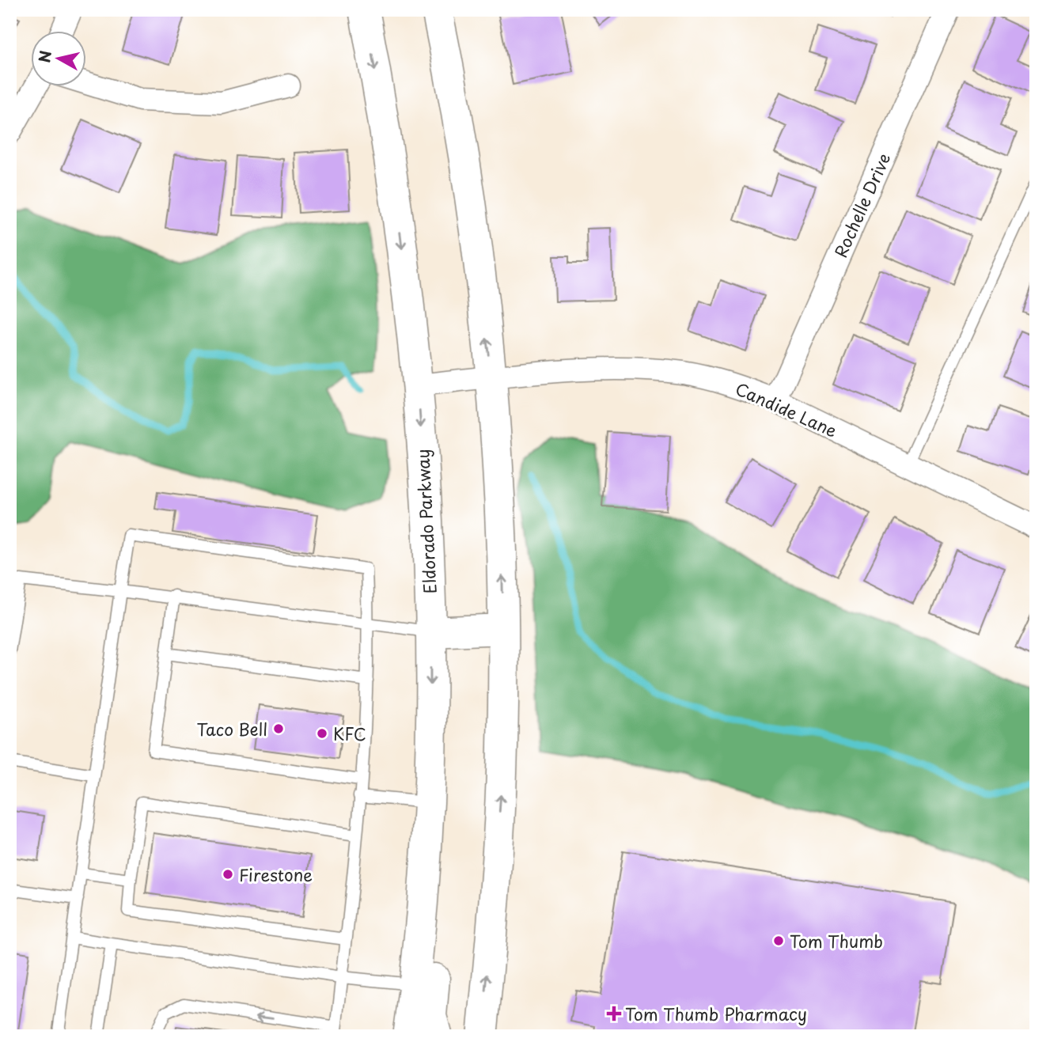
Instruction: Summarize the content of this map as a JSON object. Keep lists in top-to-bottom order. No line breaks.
{"streets":{"main road":["Eldorado Parkway"],"street":["Rochelle Drive","Candide Lane"]},"crossings":[["Rochelle Drive","Candide Lane"],["Candide Lane","Eldorado Parkway"]],"places":{"other":["Taco Bell","KFC","Firestone","Tom Thumb"],"health":["Tom Thumb Pharmacy"]},"north":"left"}
